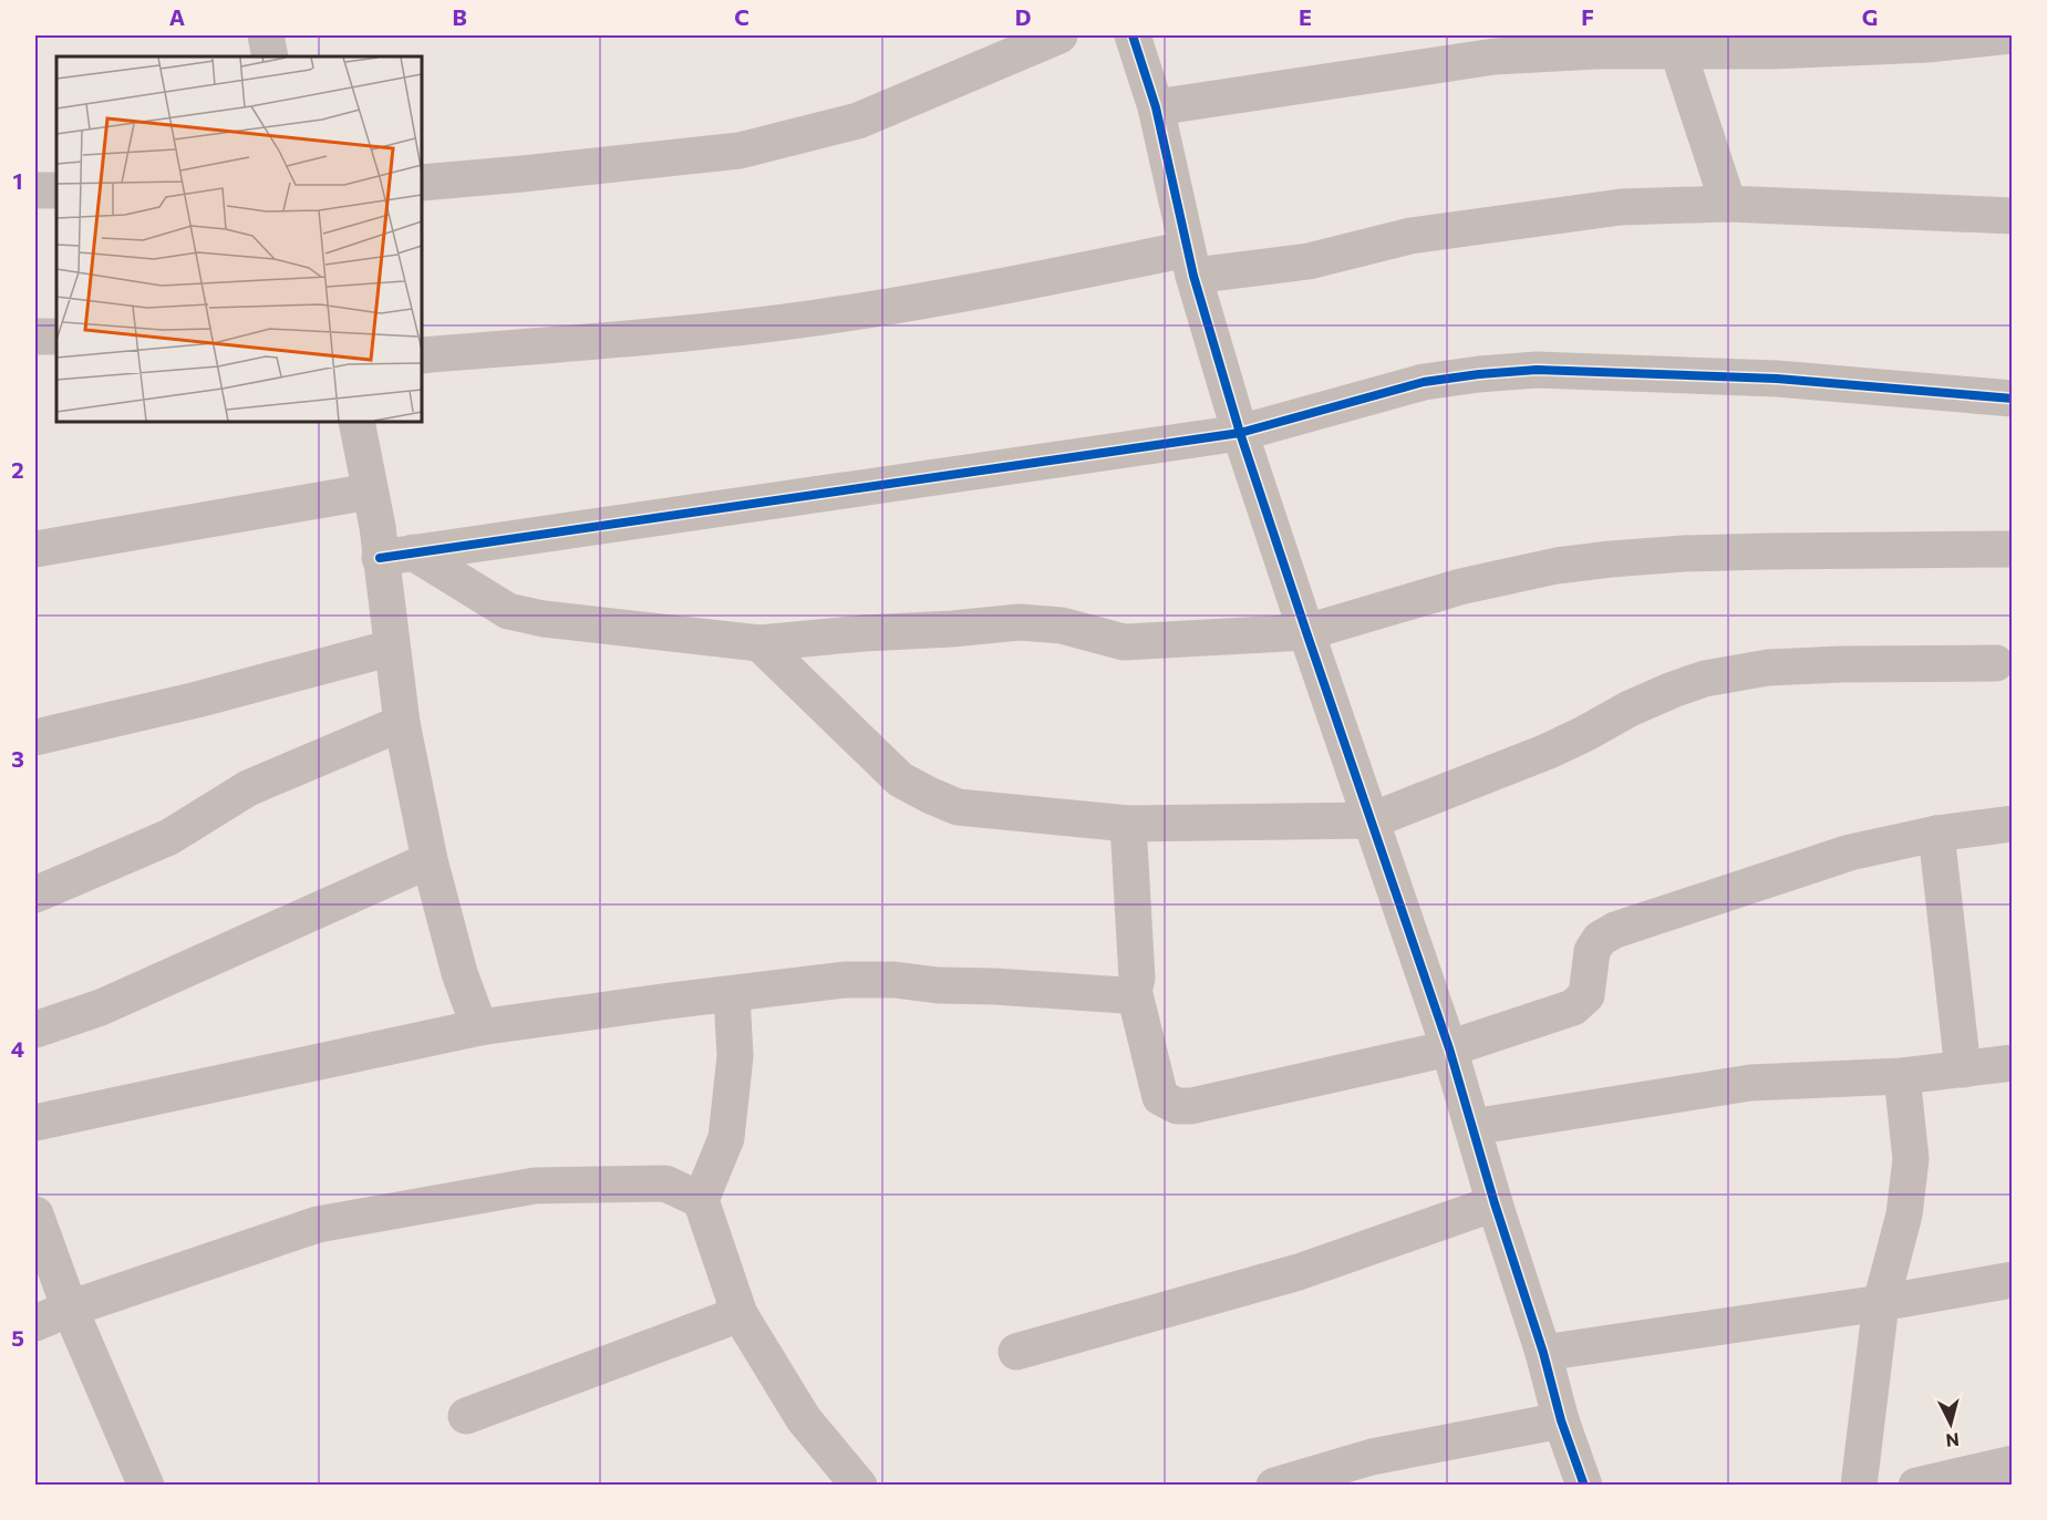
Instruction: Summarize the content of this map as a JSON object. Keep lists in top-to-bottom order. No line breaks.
{"north":"bottom","grid":{"columns":["A","B","C","D","E","F","G"],"rows":["1","2","3","4","5"]}}
